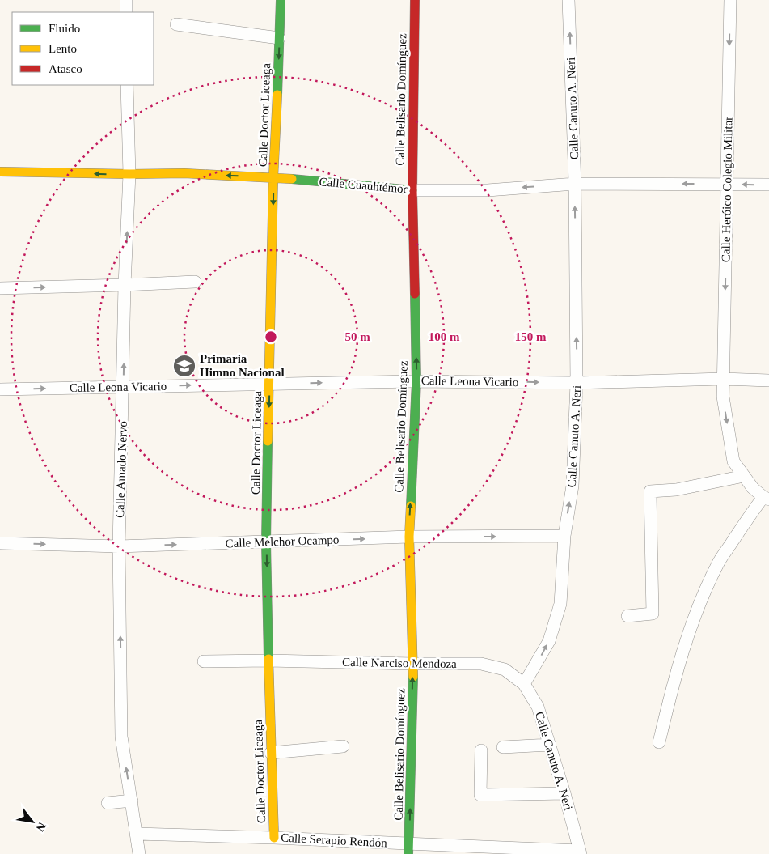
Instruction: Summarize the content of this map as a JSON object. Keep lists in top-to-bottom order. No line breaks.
{"streets":{"street":["Calle Belisario Domínguez","Calle Canuto A. Neri","Calle Doctor Liceaga","Calle Cuauhtémoc","Calle Heróico Colegio Militar","Calle Leona Vicario","Calle Amado Nervo","Calle Melchor Ocampo","Calle Narciso Mendoza","Calle Serapio Rendón"]},"crossings":[["Calle Belisario Domínguez","Calle Cuauhtémoc"],["Calle Belisario Domínguez","Calle Leona Vicario"],["Calle Belisario Domínguez","Calle Melchor Ocampo"],["Calle Belisario Domínguez","Calle Narciso Mendoza"],["Calle Belisario Domínguez","Calle Serapio Rendón"],["Calle Canuto A. Neri","Calle Cuauhtémoc"],["Calle Canuto A. Neri","Calle Leona Vicario"],["Calle Canuto A. Neri","Calle Melchor Ocampo"],["Calle Canuto A. Neri","Calle Narciso Mendoza"],["Calle Canuto A. Neri","Calle Serapio Rendón"],["Calle Doctor Liceaga","Calle Cuauhtémoc"],["Calle Doctor Liceaga","Calle Leona Vicario"],["Calle Doctor Liceaga","Calle Melchor Ocampo"],["Calle Doctor Liceaga","Calle Narciso Mendoza"],["Calle Doctor Liceaga","Calle Serapio Rendón"],["Calle Cuauhtémoc","Calle Heróico Colegio Militar"],["Calle Cuauhtémoc","Calle Amado Nervo"],["Calle Heróico Colegio Militar","Calle Leona Vicario"],["Calle Leona Vicario","Calle Amado Nervo"],["Calle Amado Nervo","Calle Melchor Ocampo"],["Calle Amado Nervo","Calle Serapio Rendón"]],"one_way":["Calle Belisario Domínguez","Calle Canuto A. Neri","Calle Doctor Liceaga","Calle Cuauhtémoc","Calle Heróico Colegio Militar","Calle Amado Nervo","Calle Melchor Ocampo"],"places":{"school or university":["Primaria Himno Nacional"]},"legend":["Fluido","Lento","Atasco"],"north":"bottom right","rings":["50 m","100 m","150 m"]}
